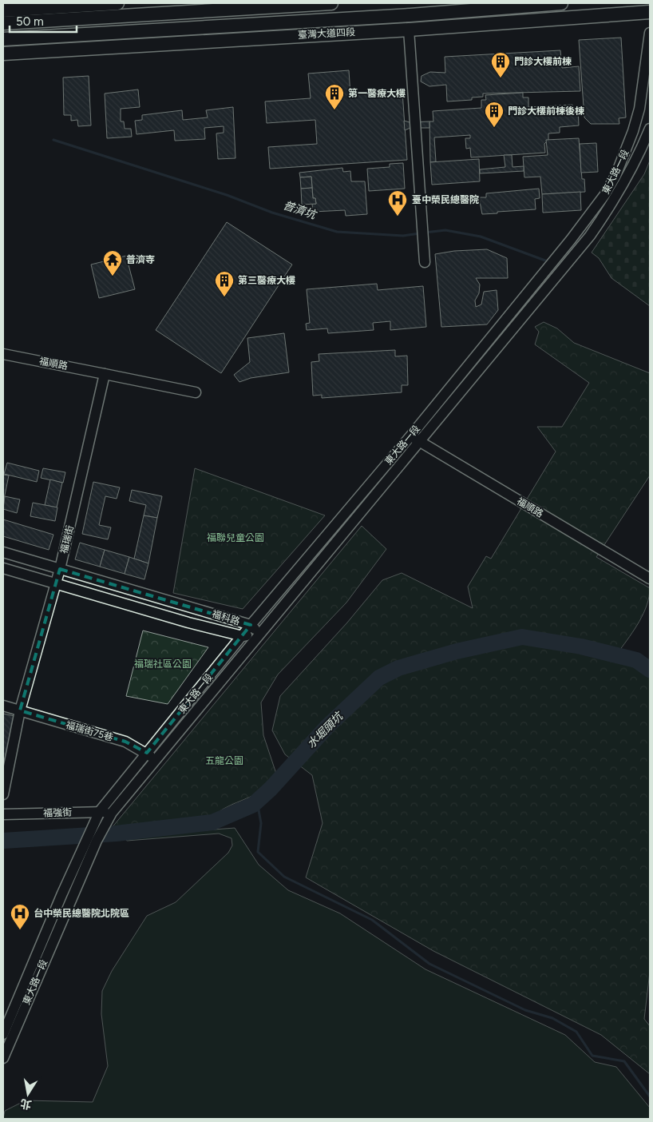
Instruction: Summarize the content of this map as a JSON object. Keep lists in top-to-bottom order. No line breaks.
{"streets":{"main road":["臺灣大道四段"],"street":["東大路一段","福順路","福瑞街","福科路","福瑞街75巷","福強街"]},"crossings":[["東大路一段","福順路"],["東大路一段","福科路"],["東大路一段","福瑞街75巷"],["東大路一段","福強街"],["福順路","福瑞街"],["福瑞街","福科路"],["福瑞街","福瑞街75巷"]],"water":["普濟坑","水堀頭坑"],"parks":["福聯兒童公園","福瑞社區公園","五龍公園"],"places":{"building":["門診大樓前棟","第一醫療大樓","門診大樓前棟後棟","第三醫療大樓"],"hospital":["臺中榮民總醫院","台中榮民總醫院北院區"],"temple":["普濟寺"]},"scale_bar":"50 m","north":"bottom"}
